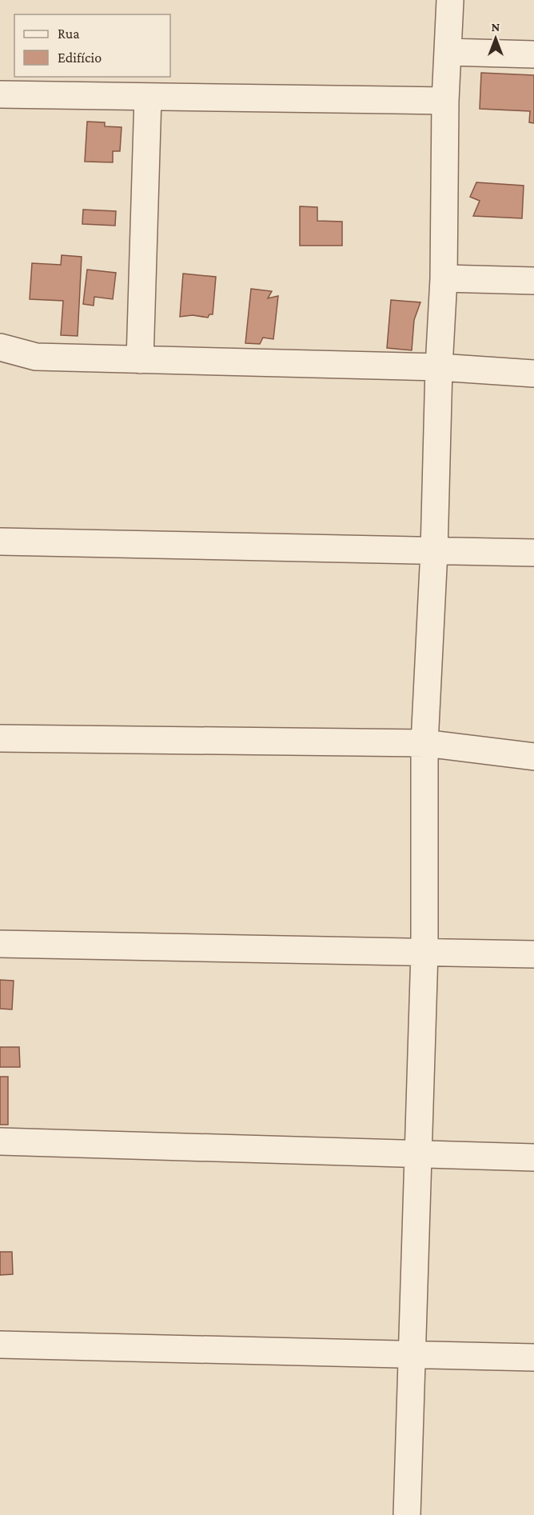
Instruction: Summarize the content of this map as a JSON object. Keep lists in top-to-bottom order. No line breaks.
{"legend":["Rua","Edifício"],"north":"top"}
